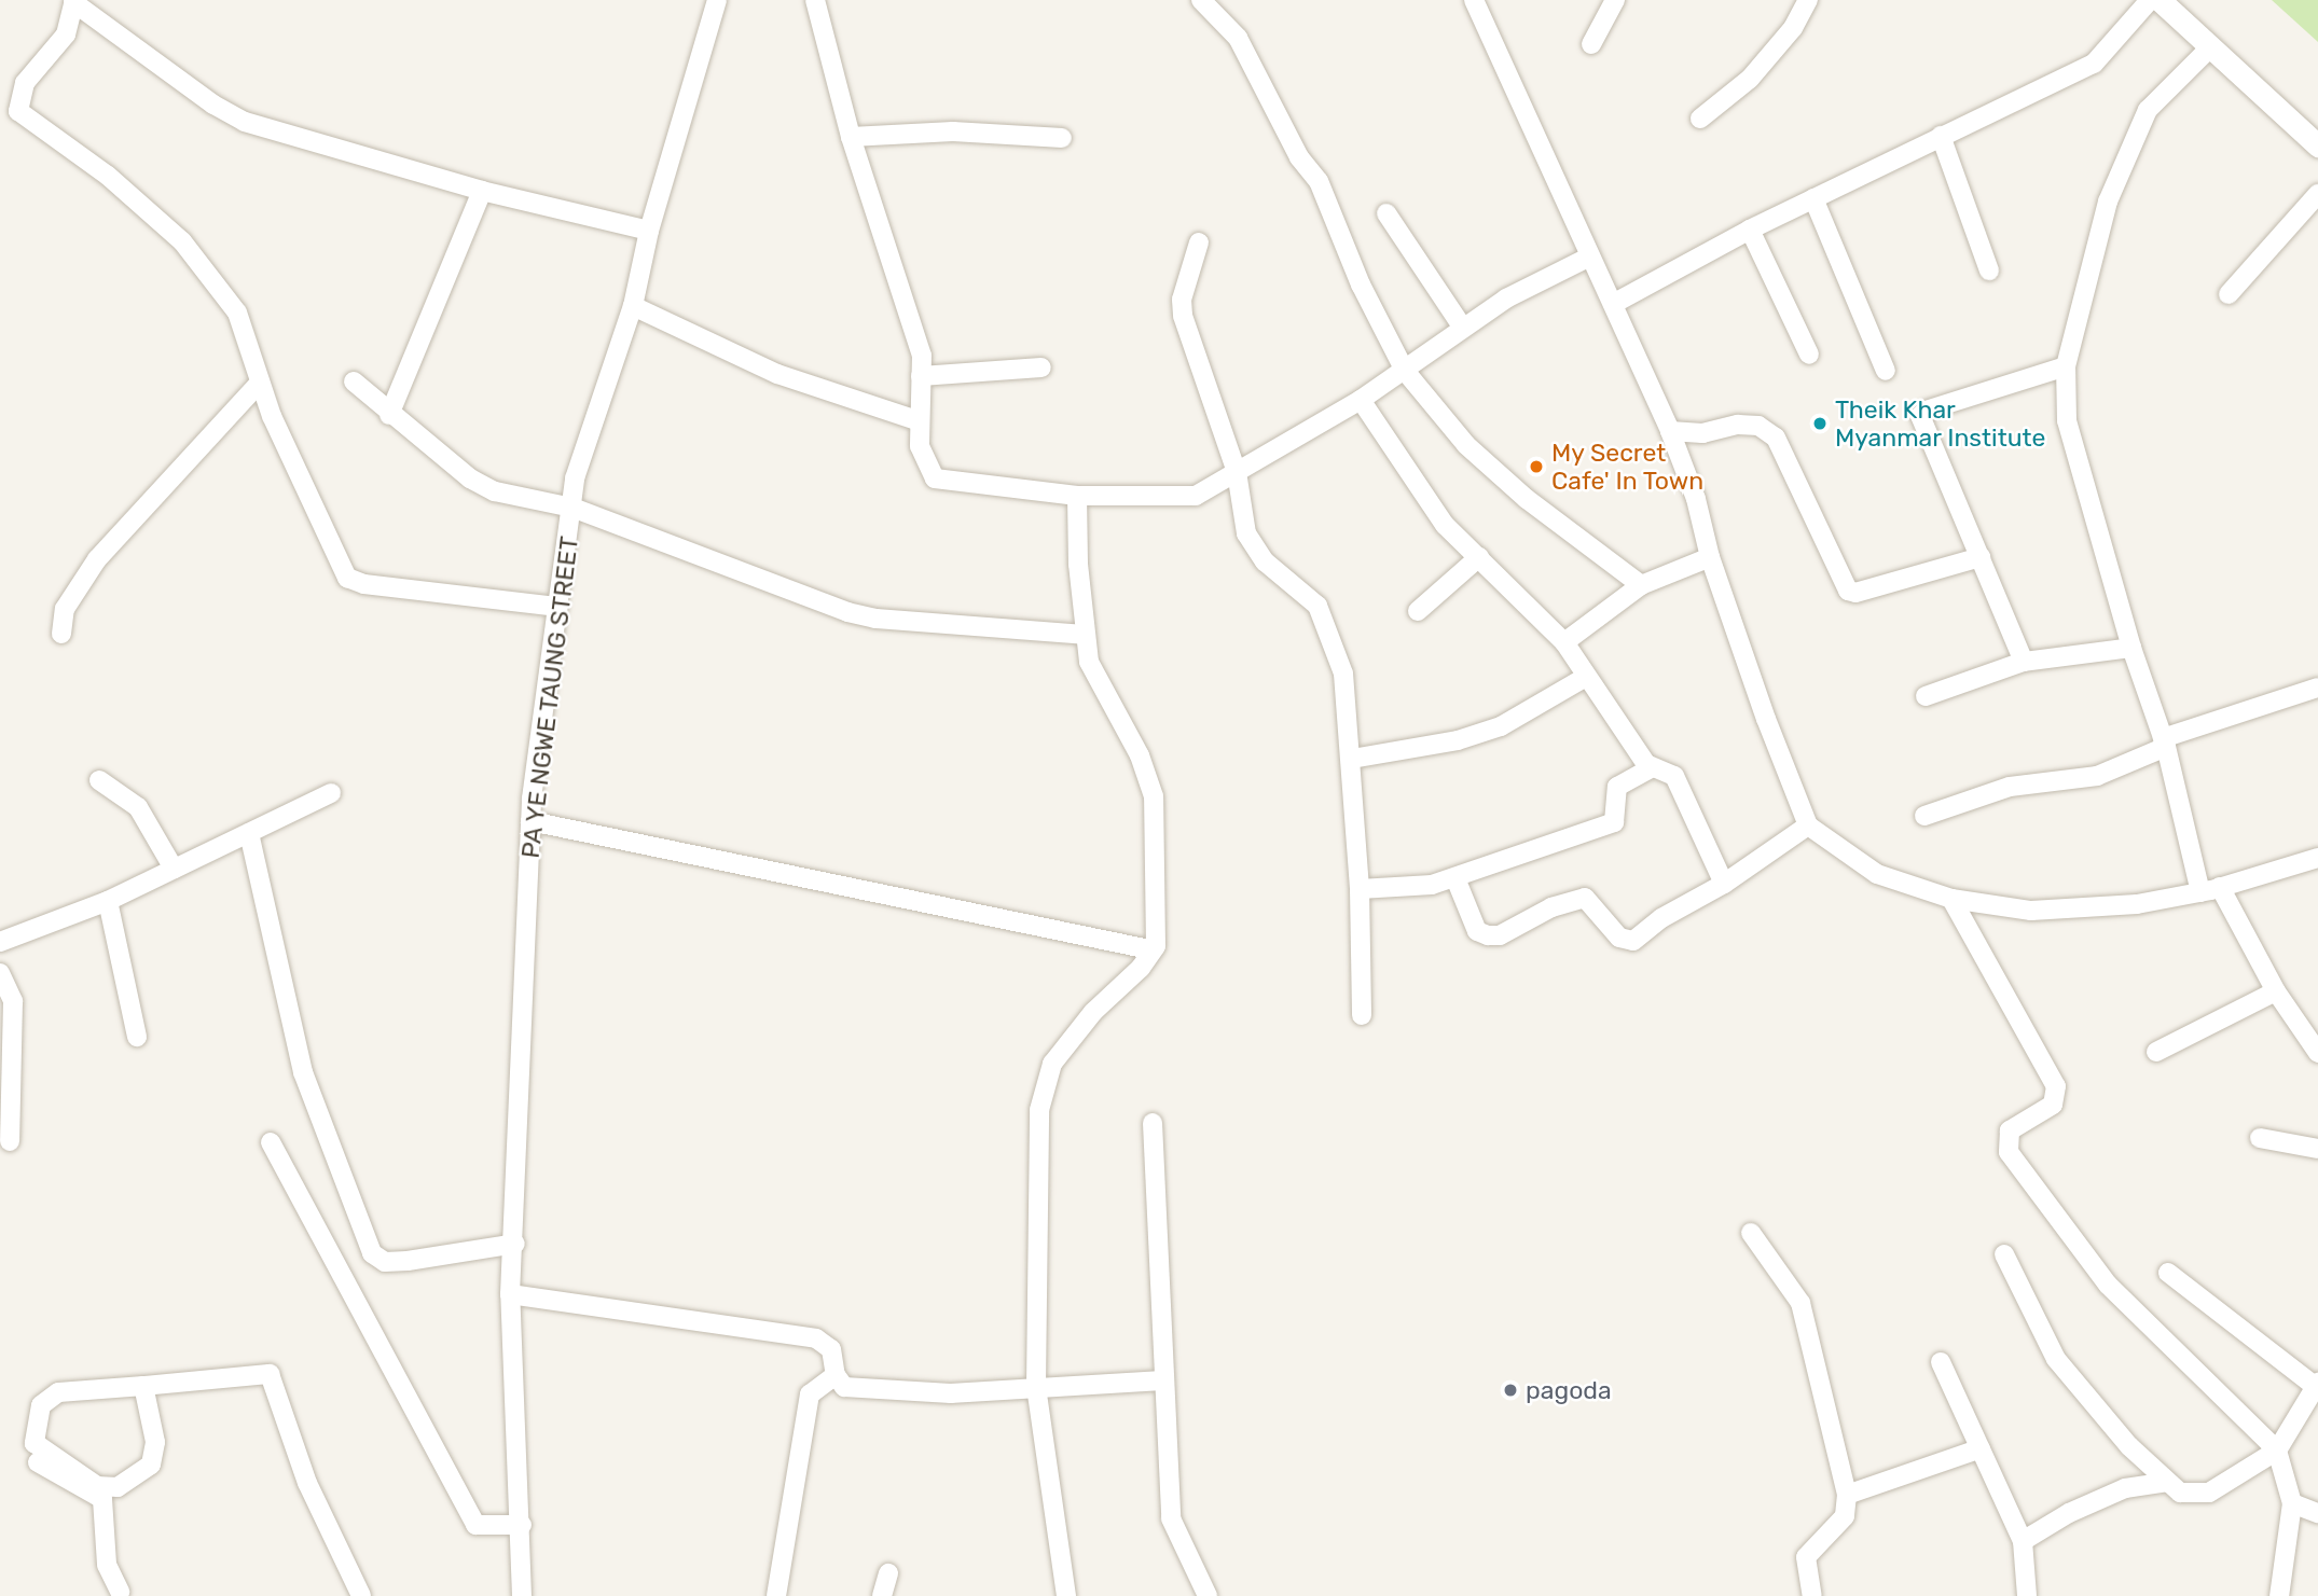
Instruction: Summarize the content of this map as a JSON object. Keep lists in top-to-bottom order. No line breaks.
{"streets":{"street":["PA YE NGWE TAUNG STREET"]},"places":["Theik Khar Myanmar Institute","My Secret Cafe' In Town","pagoda"]}
